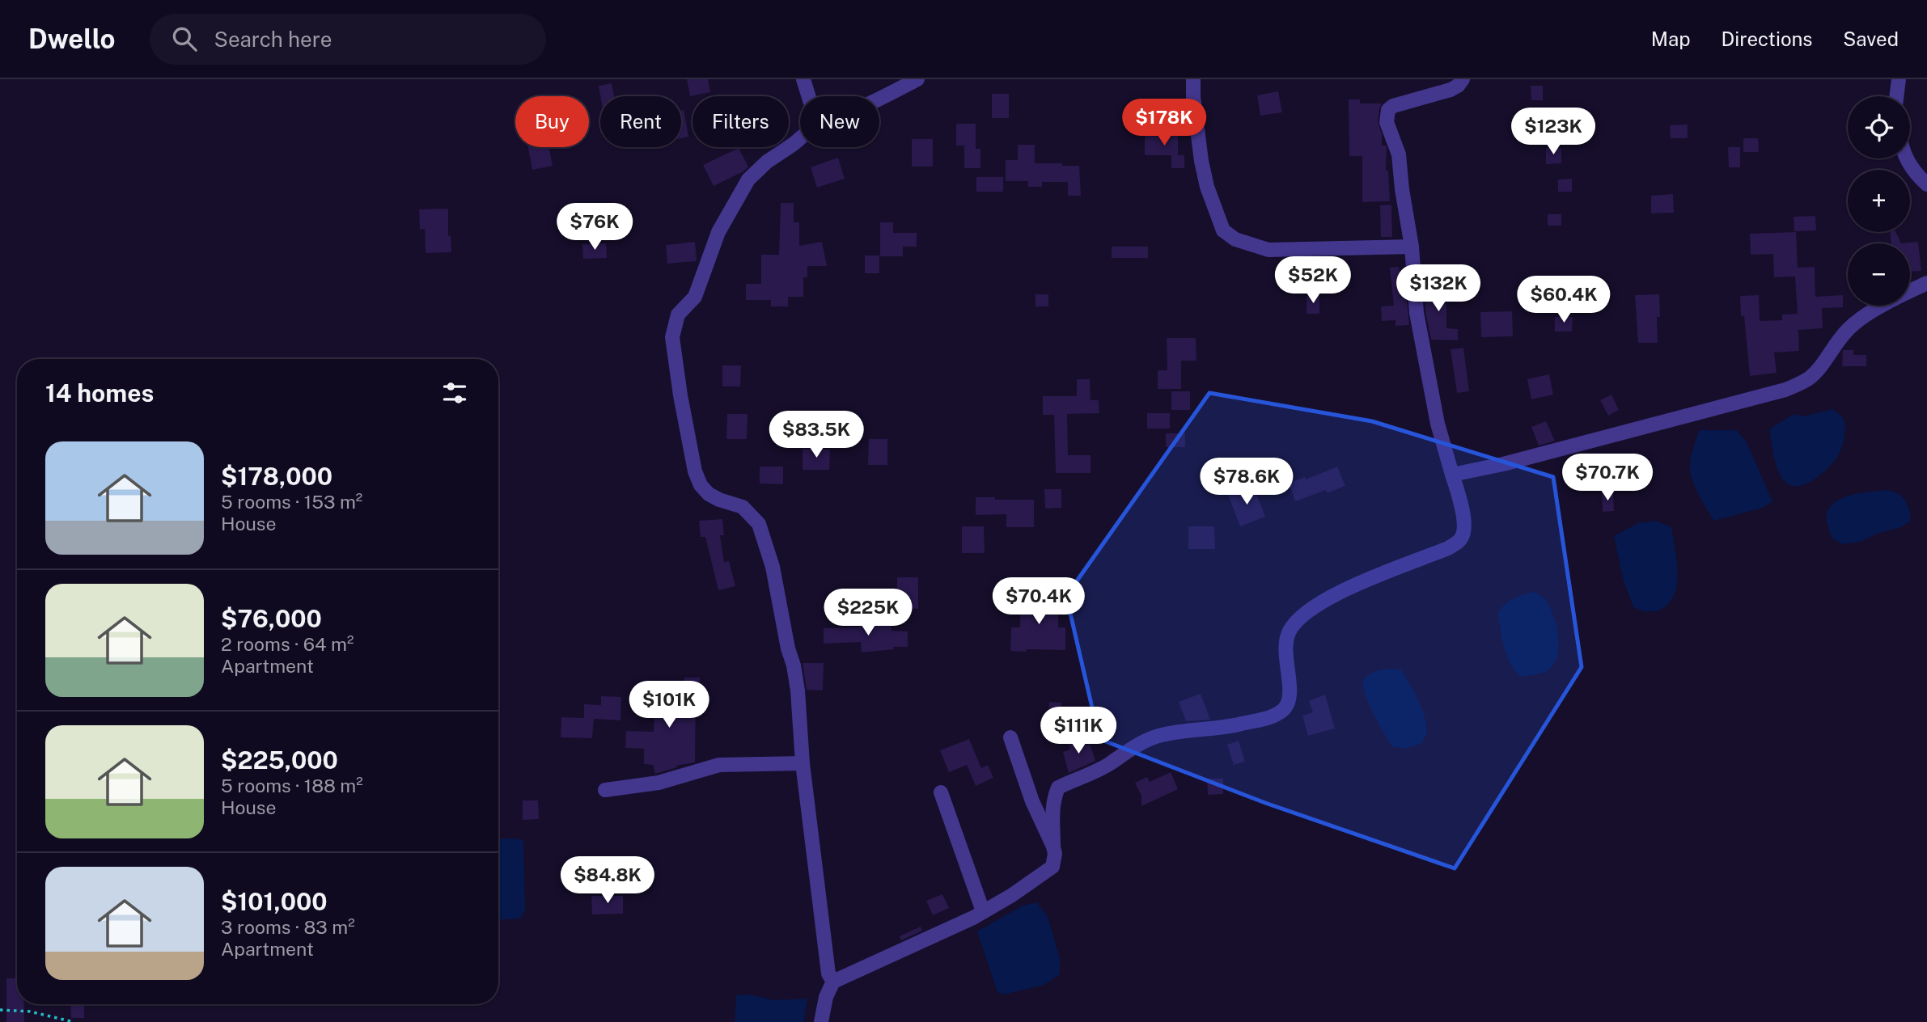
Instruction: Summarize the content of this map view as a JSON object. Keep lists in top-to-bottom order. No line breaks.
{"page":{"header":"Dwello","search":"Search here","nav":["Map","Directions","Saved"],"map_buttons":["+","−"],"chip":["Buy","Rent","Filters","New"],"price":["$178K","$123K","$76K","$52K","$132K","$60.4K","$83.5K","$70.7K","$78.6K","$70.4K","$225K","$101K","$111K","$84.8K"],"heading":"14 homes","list":[{"name":"$178,000","note":"5 rooms · 153 m² · House"},{"name":"$76,000","note":"2 rooms · 64 m² · Apartment"},{"name":"$225,000","note":"5 rooms · 188 m² · House"},{"name":"$101,000","note":"3 rooms · 83 m² · Apartment"}]}}
